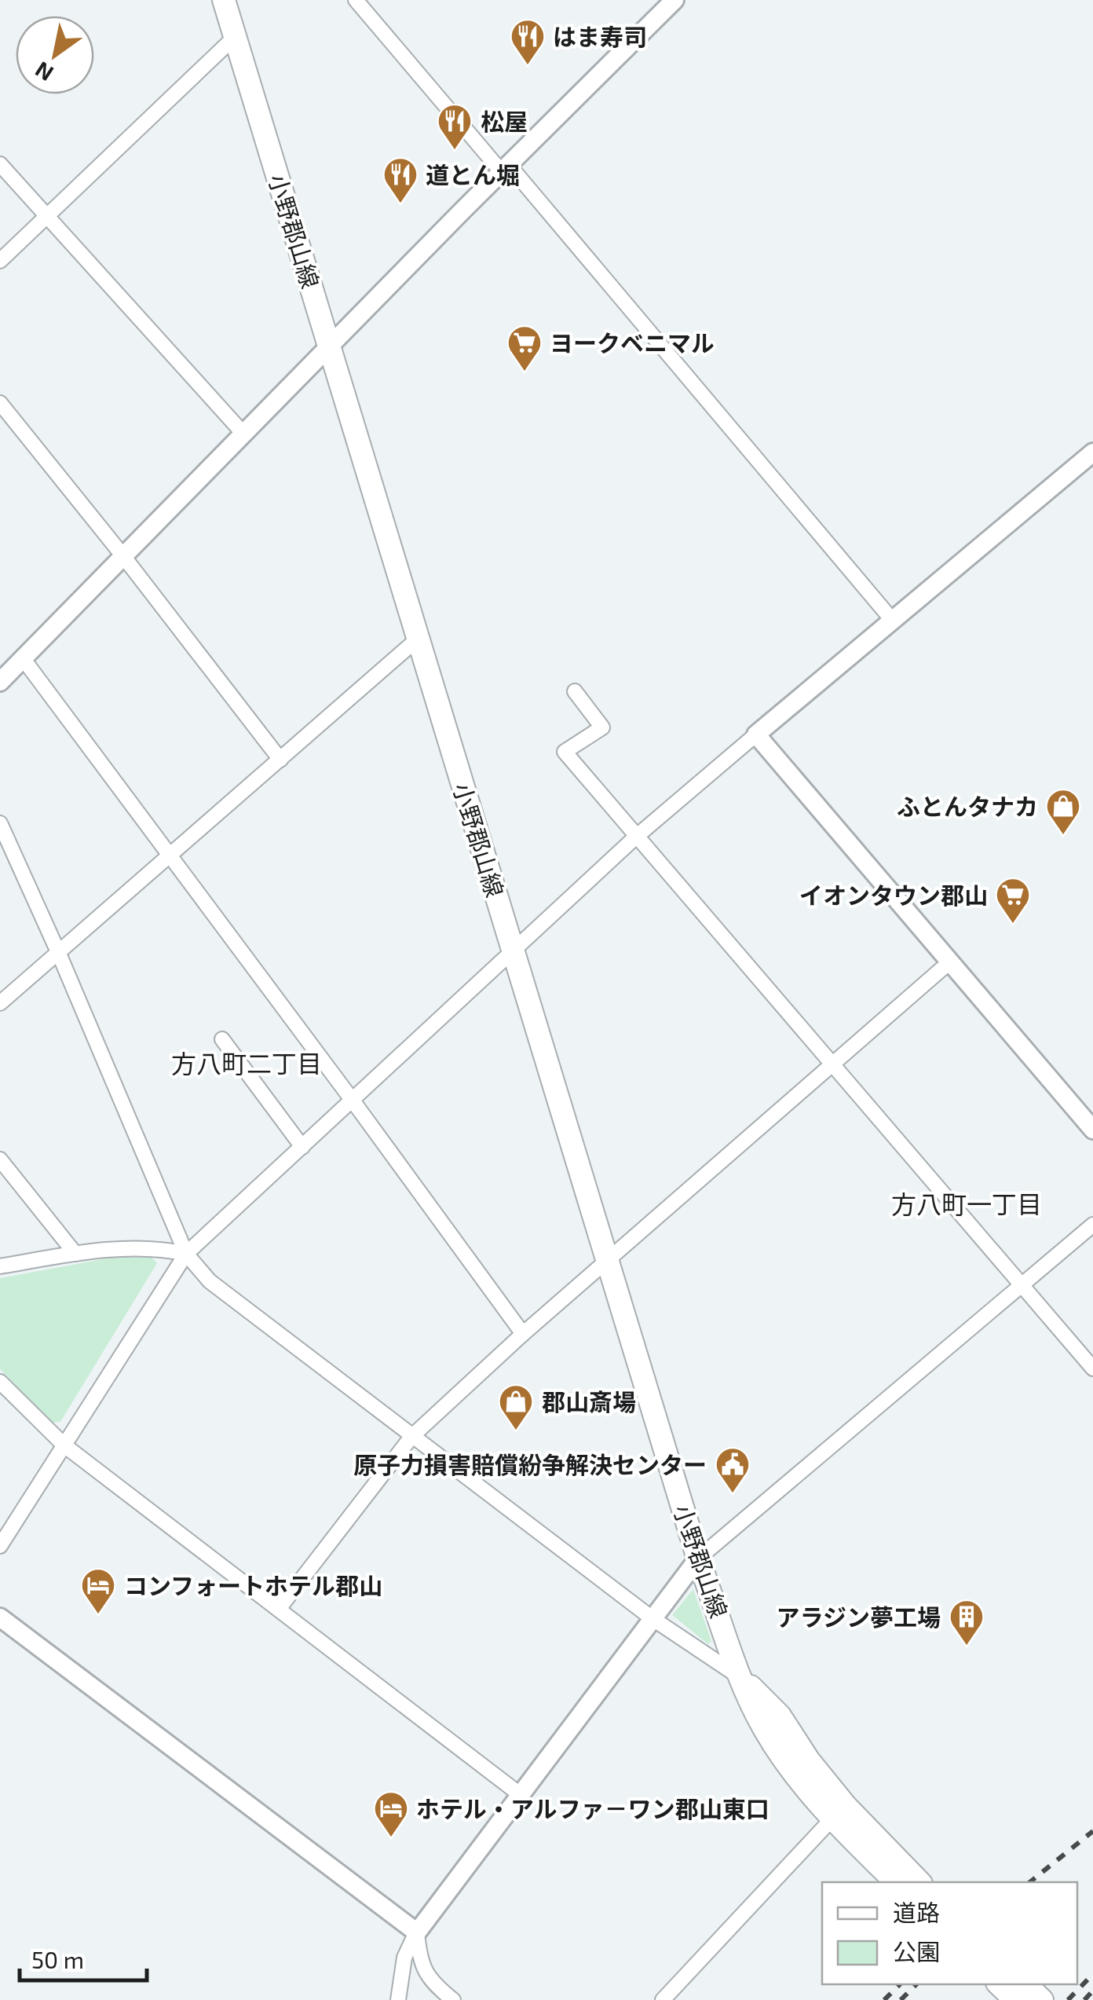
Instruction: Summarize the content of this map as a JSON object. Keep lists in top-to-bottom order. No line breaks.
{"streets":{"main road":["小野郡山線"]},"districts":["方八町二丁目","方八町一丁目"],"places":{"restaurant":["はま寿司","松屋","道とん堀"],"supermarket":["ヨークベニマル","イオンタウン郡山"],"shop":["ふとんタナカ","郡山斎場"],"public building":["原子力損害賠償紛争解決センター"],"hotel":["コンフォートホテル郡山","ホテル・アルファ－ワン郡山東口"],"building":["アラジン夢工場"]},"legend":["道路","公園"],"scale_bar":"50 m","north":"bottom left"}
